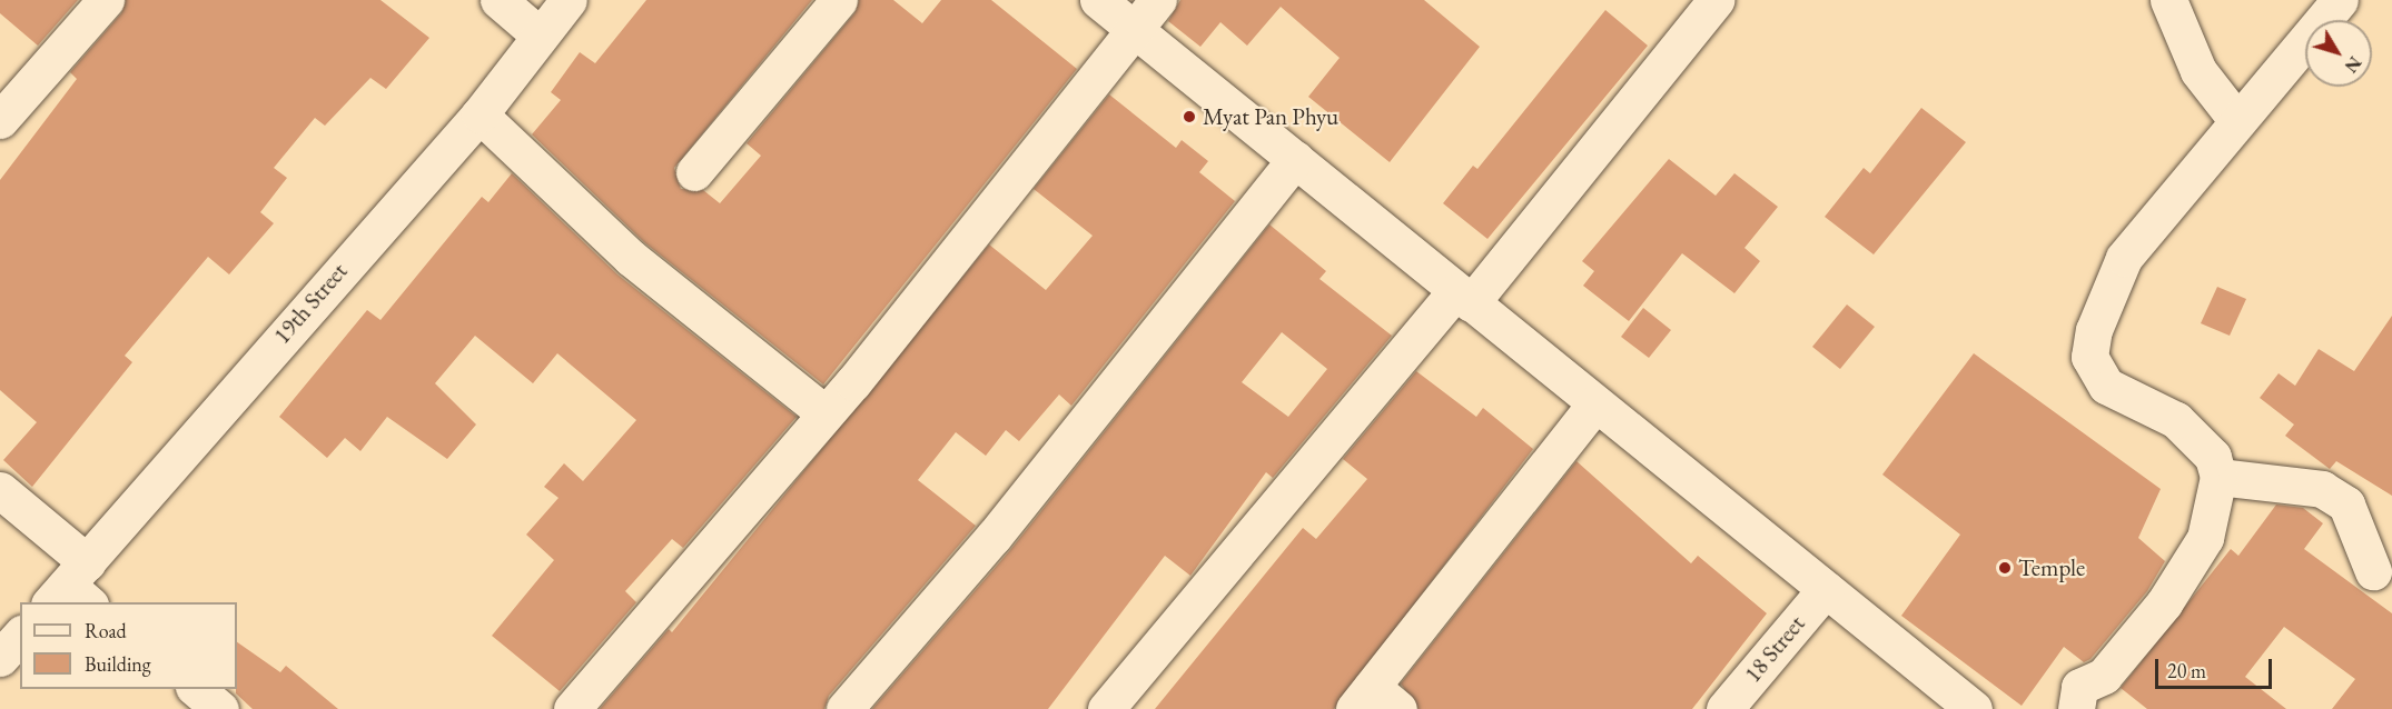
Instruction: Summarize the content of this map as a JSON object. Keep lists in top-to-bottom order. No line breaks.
{"streets":{"street":["19th Street","18 Street"]},"places":["Myat Pan Phyu","Temple"],"legend":["Road","Building"],"scale_bar":"20 m","north":"bottom right"}
